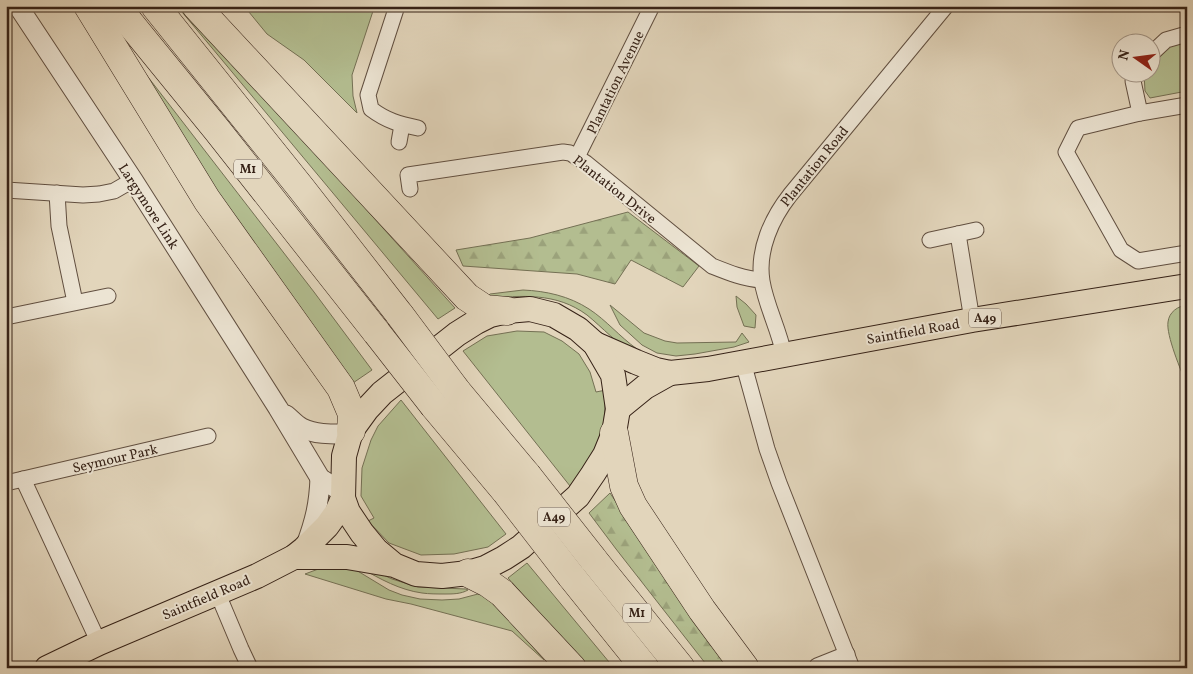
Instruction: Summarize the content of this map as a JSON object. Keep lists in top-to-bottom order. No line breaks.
{"streets":{"highway":["M1"],"main road":["A49","Saintfield Road"],"street":["Plantation Avenue","Plantation Road","Plantation Drive","Largymore Link","Seymour Park"]},"crossings":[["Plantation Avenue","Plantation Drive"],["Plantation Road","Plantation Drive"],["Plantation Road","Saintfield Road"],["Largymore Link","A49"],["Largymore Link","Saintfield Road"],["A49","Saintfield Road"]],"north":"left"}
